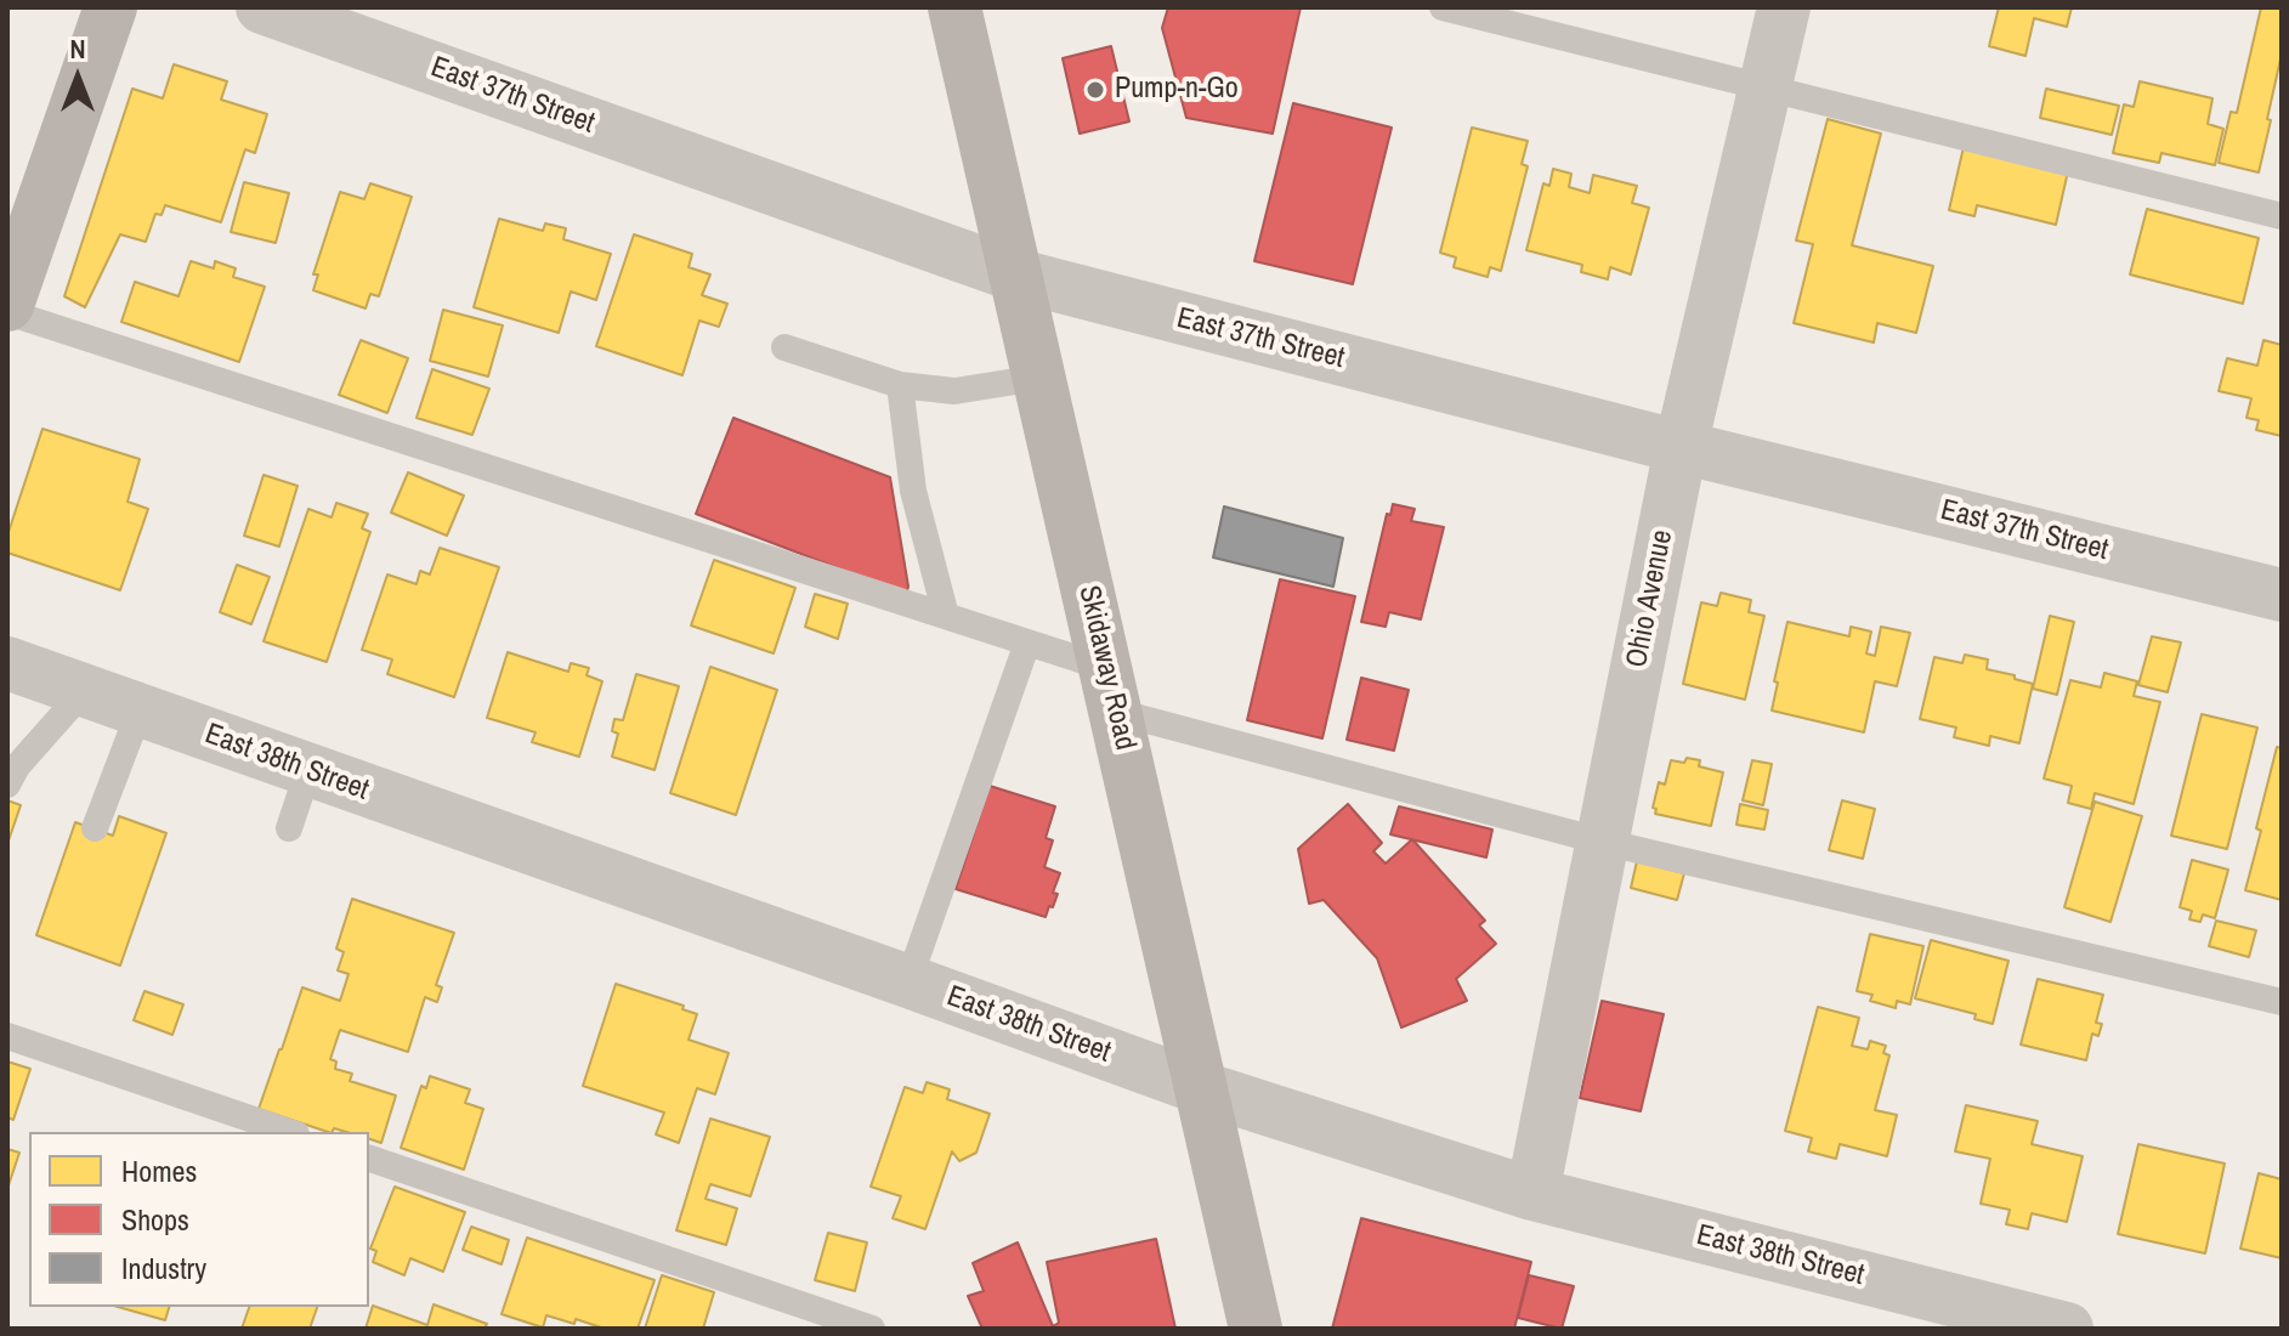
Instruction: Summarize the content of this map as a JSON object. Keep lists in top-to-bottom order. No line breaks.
{"streets":{"main road":["Skidaway Road"],"street":["East 37th Street","Ohio Avenue","East 38th Street"]},"crossings":[["East 37th Street","Ohio Avenue"],["East 37th Street","Skidaway Road"],["Ohio Avenue","East 38th Street"],["Skidaway Road","East 38th Street"]],"places":["Pump-n-Go"],"legend":["Homes","Shops","Industry"],"north":"top"}
